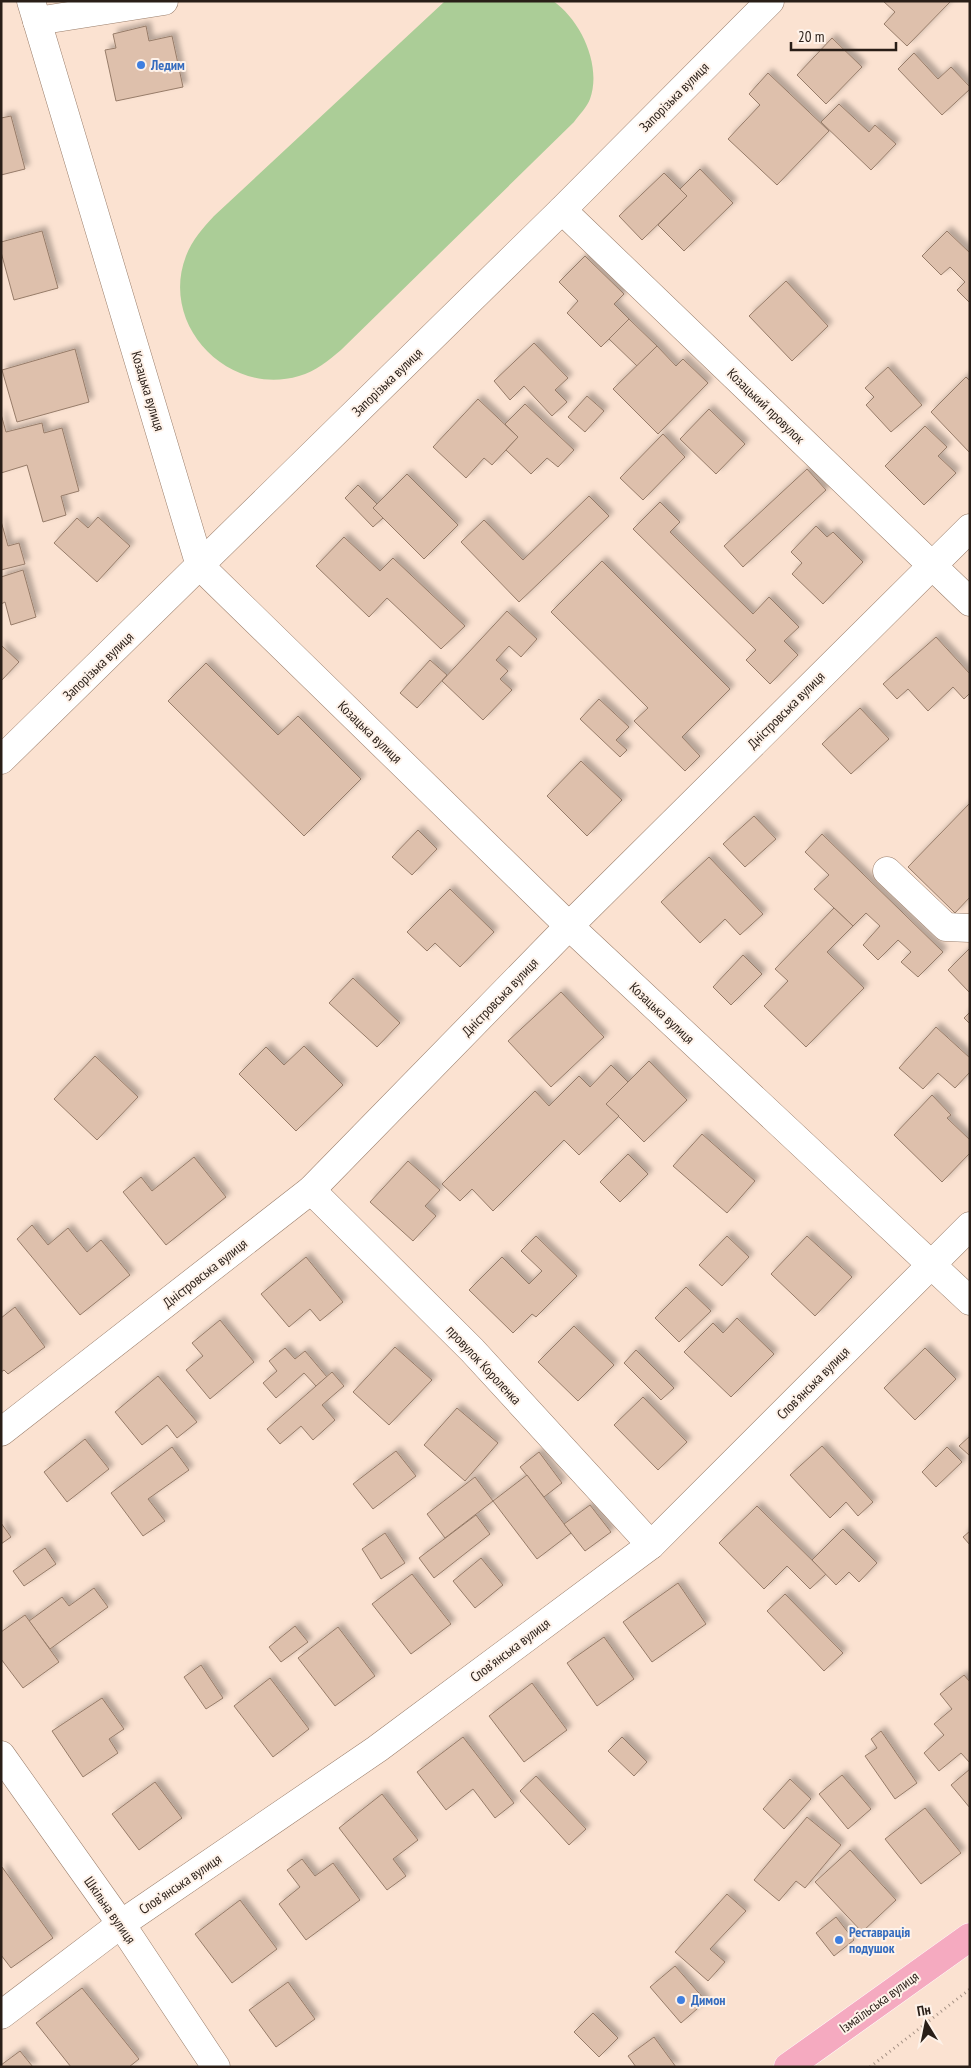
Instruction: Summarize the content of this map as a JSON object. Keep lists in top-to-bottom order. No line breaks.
{"streets":{"main road":["Ізмаїльська вулиця"],"street":["Запорізька вулиця","Козацька вулиця","Козацький провулок","Дністровська вулиця","провулок Короленка","Словʼянська вулиця","Шкільна вулиця"]},"crossings":[["Запорізька вулиця","Козацька вулиця"],["Запорізька вулиця","Козацький провулок"],["Козацька вулиця","Дністровська вулиця"],["Козацька вулиця","Словʼянська вулиця"],["Козацький провулок","Дністровська вулиця"],["Дністровська вулиця","провулок Короленка"],["провулок Короленка","Словʼянська вулиця"],["Словʼянська вулиця","Шкільна вулиця"]],"places":["Ледим","Реставрація подушок","Димон"],"scale_bar":"20 m","north":"top"}
